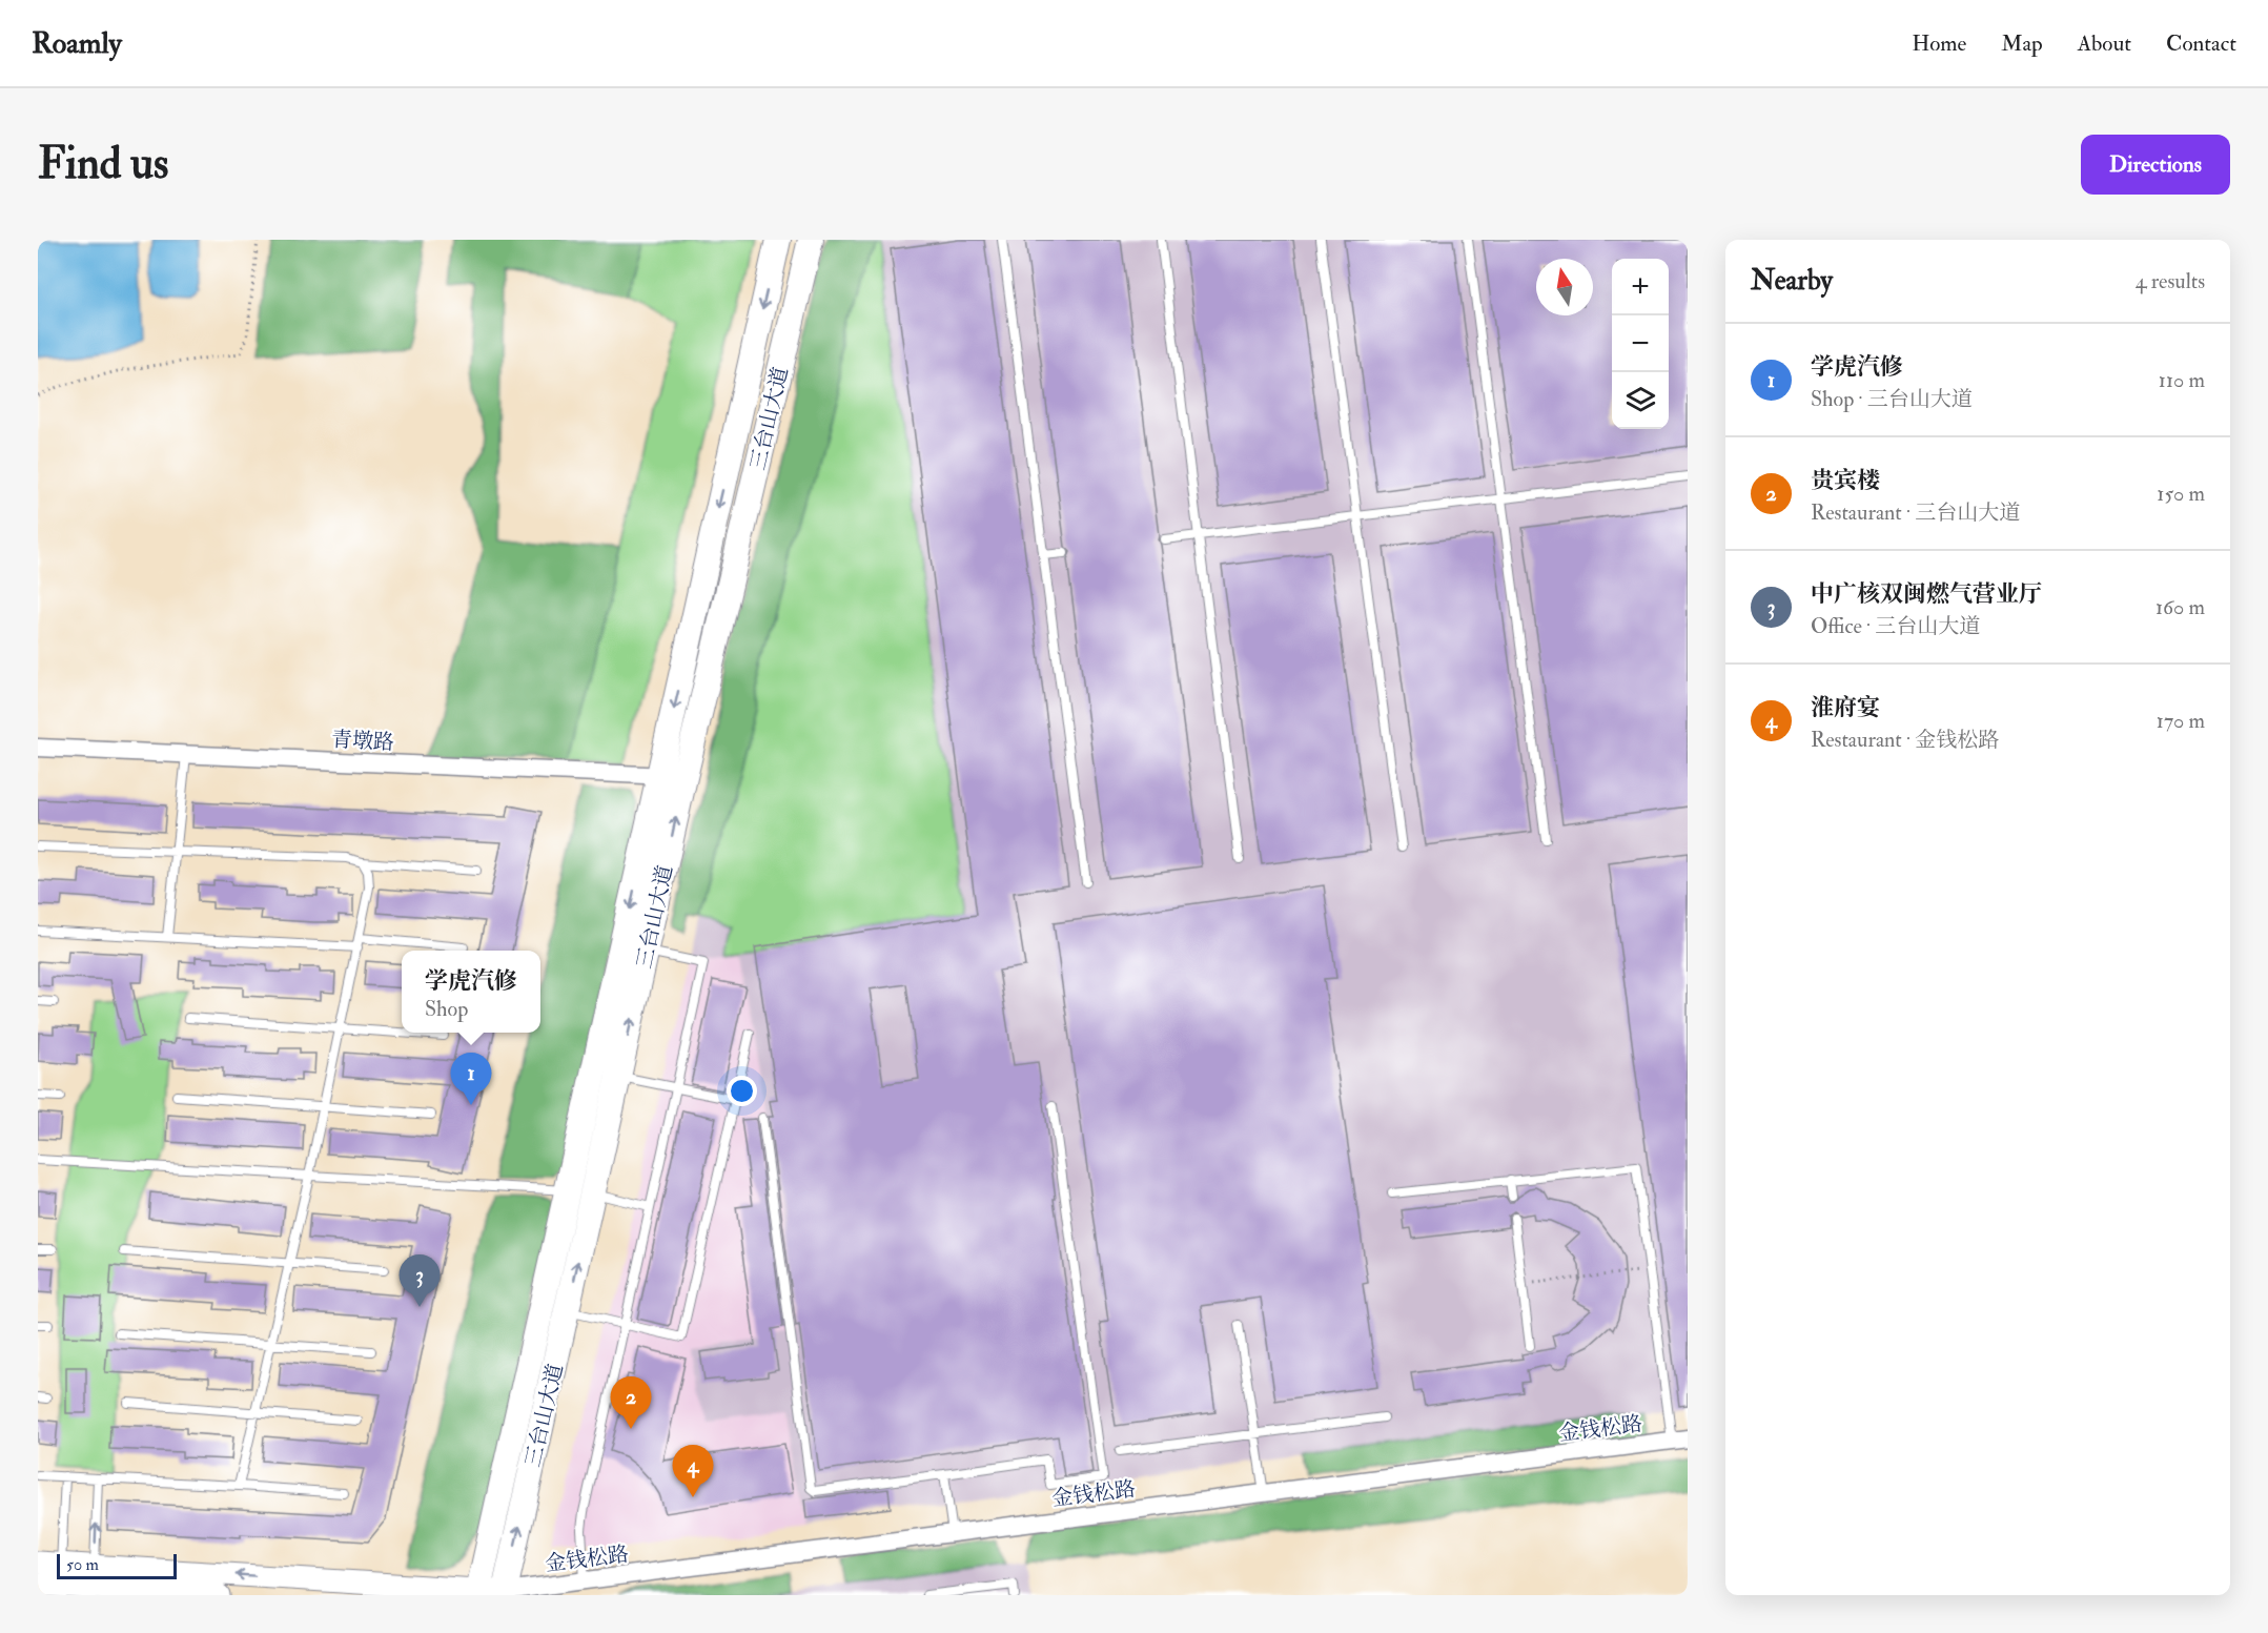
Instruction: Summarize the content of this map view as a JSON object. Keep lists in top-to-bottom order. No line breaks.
{"streets":{"main road":["三台山大道"],"street":["青墩路","金钱松路"]},"crossings":[["三台山大道","青墩路"],["三台山大道","金钱松路"]],"scale_bar":"50 m","north":"top","page":{"header":"Roamly","nav":["Home","Map","About","Contact"],"buttons":"Directions","title":"Find us","heading":["Nearby","4 results"],"map_buttons":["+","−"],"list":[{"mark":"1","name":"学虎汽修","note":"Shop · 三台山大道","value":"110 m"},{"mark":"2","name":"贵宾楼","note":"Restaurant · 三台山大道","value":"150 m"},{"mark":"3","name":"中广核双闽燃气营业厅","note":"Office · 三台山大道","value":"160 m"},{"mark":"4","name":"淮府宴","note":"Restaurant · 金钱松路","value":"170 m"}],"popup":["学虎汽修","Shop"],"pins":["1","3","2","4"],"scale":"50 m"}}
